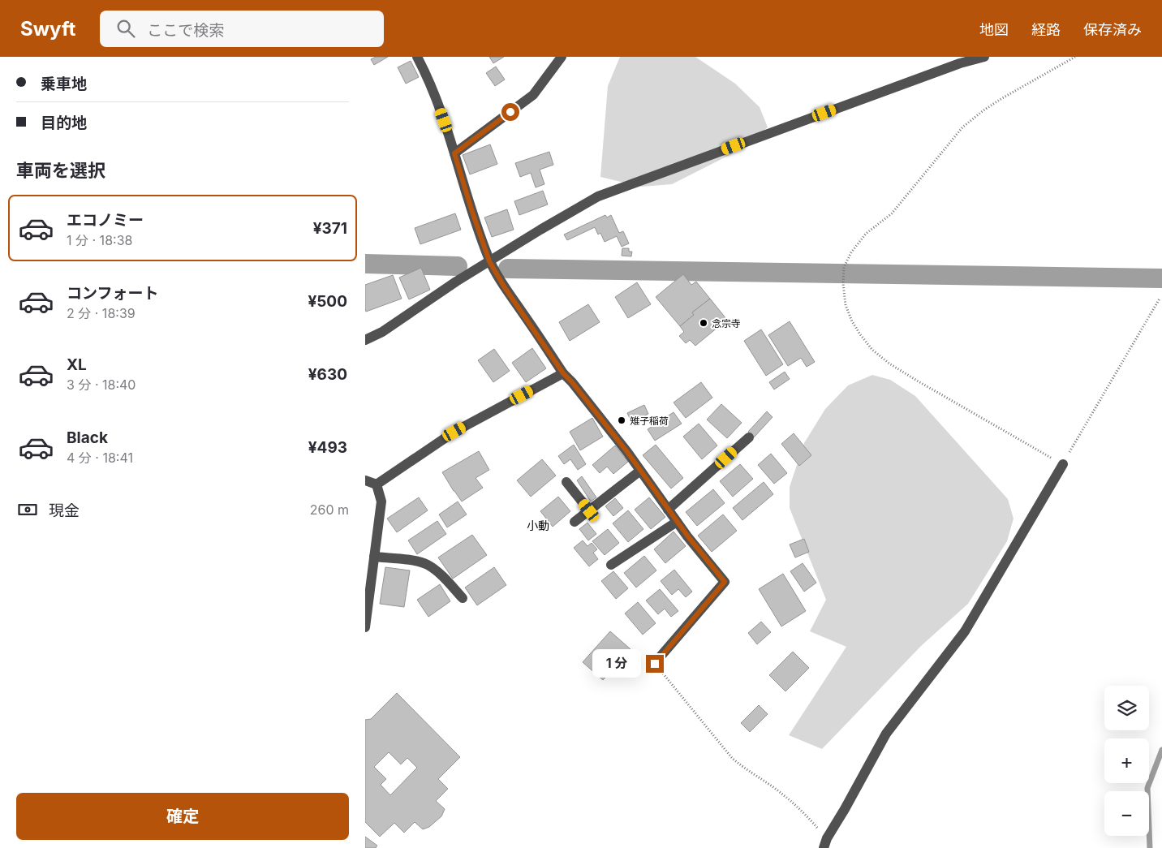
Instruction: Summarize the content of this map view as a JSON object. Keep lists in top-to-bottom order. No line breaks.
{"districts":["小動"],"places":["念宗寺","雉子稲荷"],"page":{"header":"Swyft","search":"ここで検索","nav":["地図","経路","保存済み"],"banner":["乗車地","目的地"],"heading":"車両を選択","list":[{"name":"エコノミー","note":"1 分 · 18:38","value":"¥371"},{"name":"コンフォート","note":"2 分 · 18:39","value":"¥500"},{"name":"XL","note":"3 分 · 18:40","value":"¥630"},{"name":"Black","note":"4 分 · 18:41","value":"¥493"}],"pay":["現金","260 m"],"bubble":"1 分","map_buttons":["+","−"],"buttons":"確定"}}
